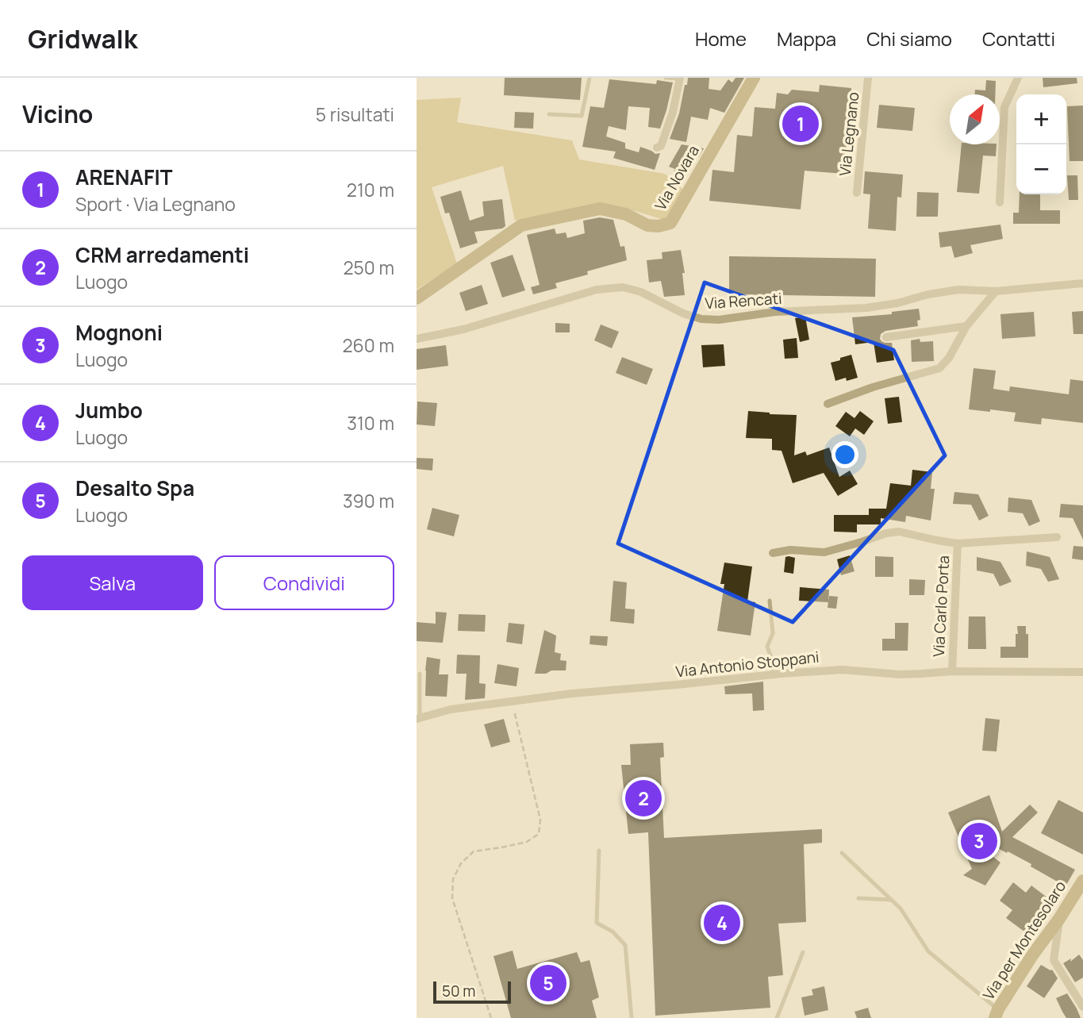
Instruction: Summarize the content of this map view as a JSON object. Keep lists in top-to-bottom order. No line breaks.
{"streets":{"street":["Via Legnano","Via Novara","Via Rencati","Via Carlo Porta","Via Antonio Stoppani","Via per Montesolaro"]},"crossings":[["Via Carlo Porta","Via Antonio Stoppani"]],"scale_bar":"50 m","north":"top right","page":{"header":"Gridwalk","nav":["Home","Mappa","Chi siamo","Contatti"],"heading":["Vicino","5 risultati"],"map_buttons":["+","−"],"pins":["1","2","3","4","5"],"list":[{"mark":"1","name":"ARENAFIT","note":"Sport · Via Legnano","value":"210 m"},{"mark":"2","name":"CRM arredamenti","note":"Luogo","value":"250 m"},{"mark":"3","name":"Mognoni","note":"Luogo","value":"260 m"},{"mark":"4","name":"Jumbo","note":"Luogo","value":"310 m"},{"mark":"5","name":"Desalto Spa","note":"Luogo","value":"390 m"}],"buttons":["Salva","Condividi"],"scale":"50 m"}}
